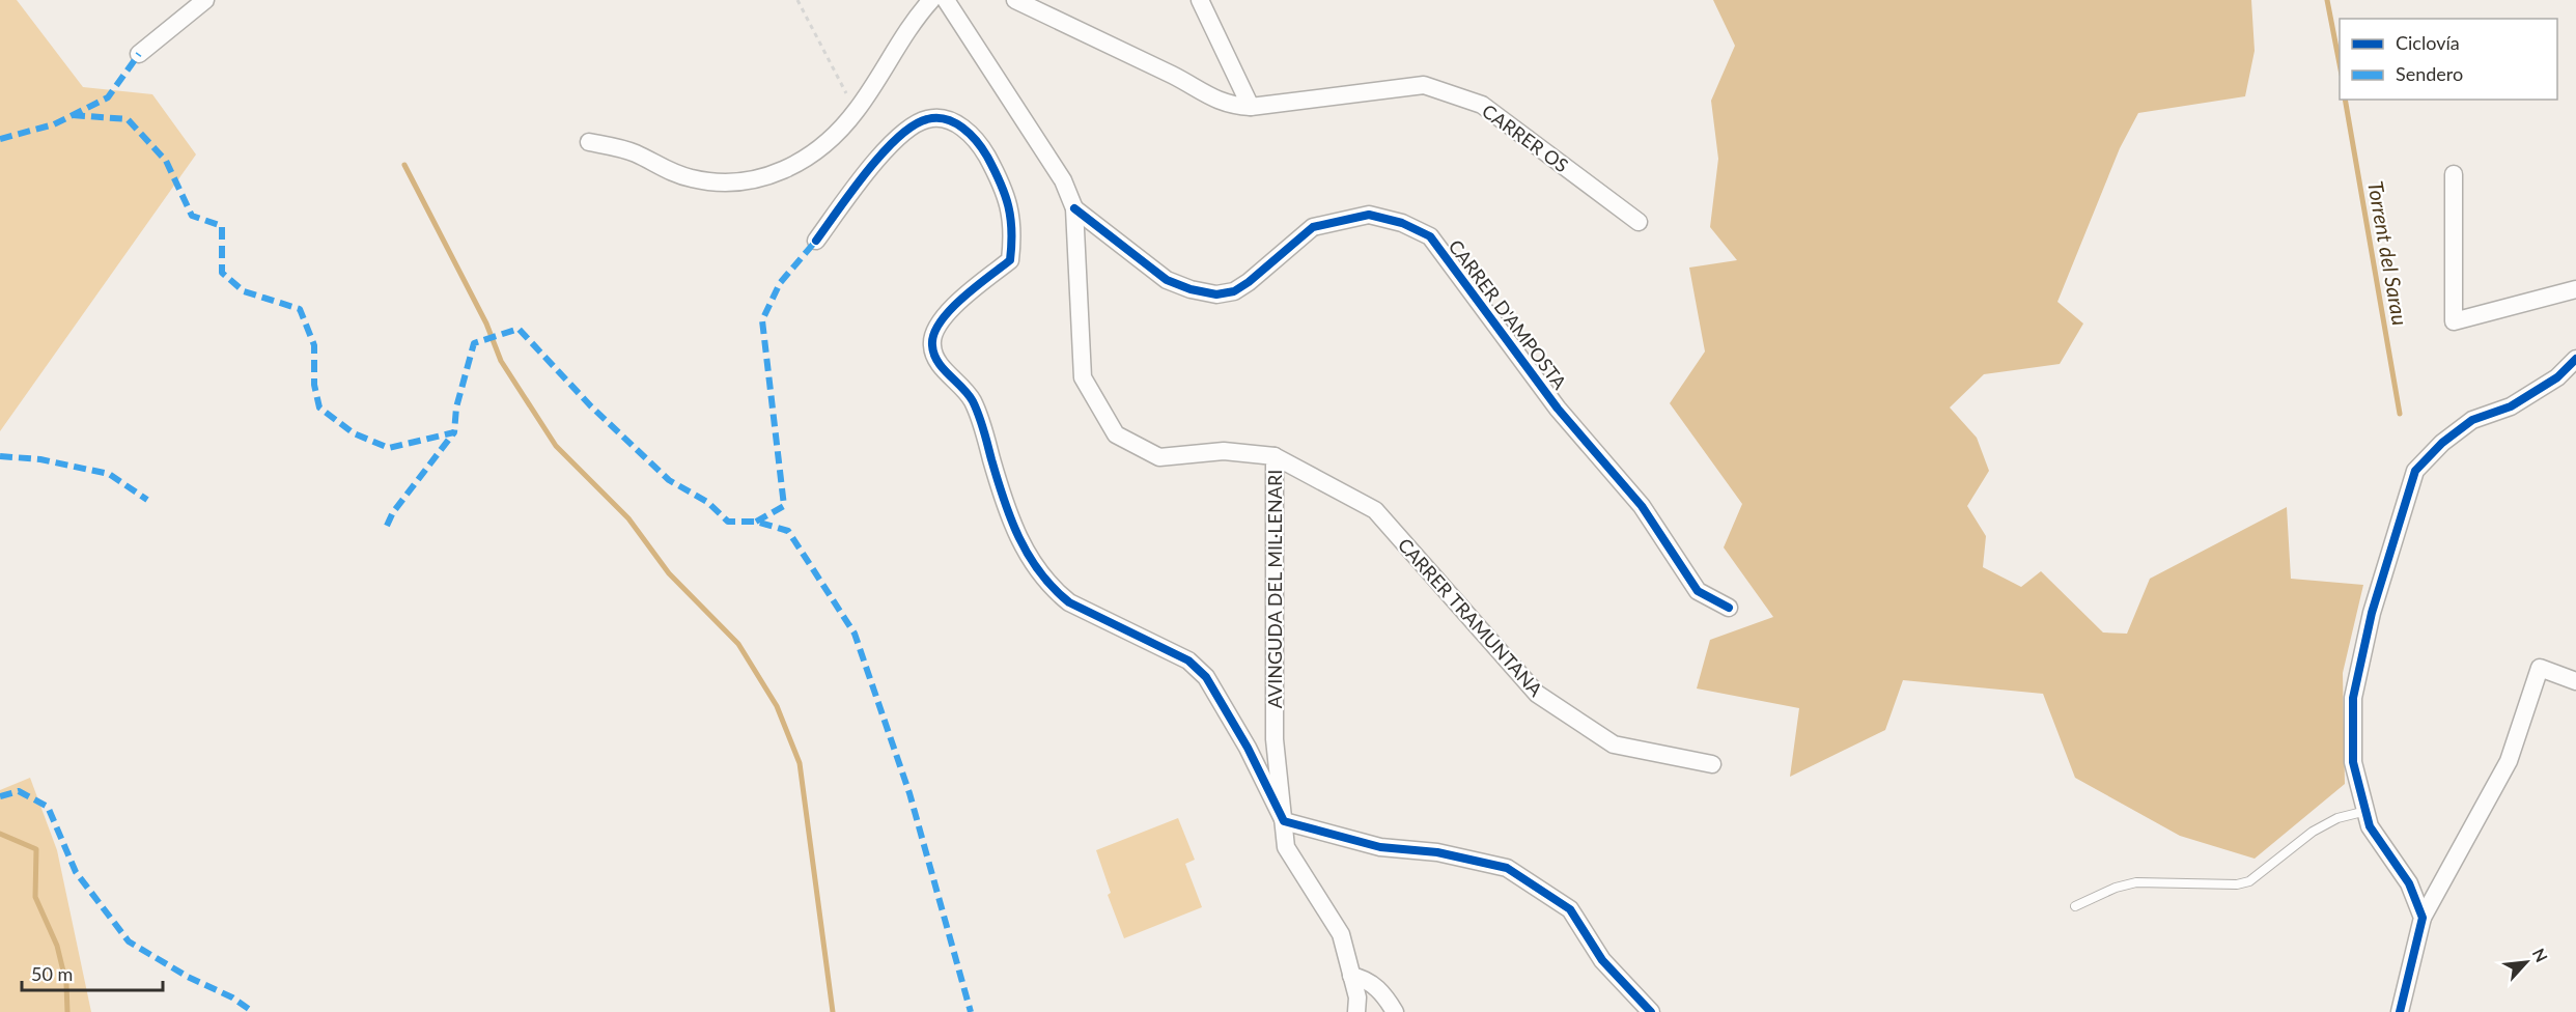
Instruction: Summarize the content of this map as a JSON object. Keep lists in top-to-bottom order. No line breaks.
{"streets":{"street":["CARRER OS","CARRER D'AMPOSTA","AVINGUDA DEL MIL·LENARI","CARRER TRAMUNTANA"]},"crossings":[["CARRER D'AMPOSTA","AVINGUDA DEL MIL·LENARI"],["AVINGUDA DEL MIL·LENARI","CARRER TRAMUNTANA"]],"water":["Torrent del Sarau"],"legend":["Ciclovía","Sendero"],"scale_bar":"50 m","north":"top right"}
